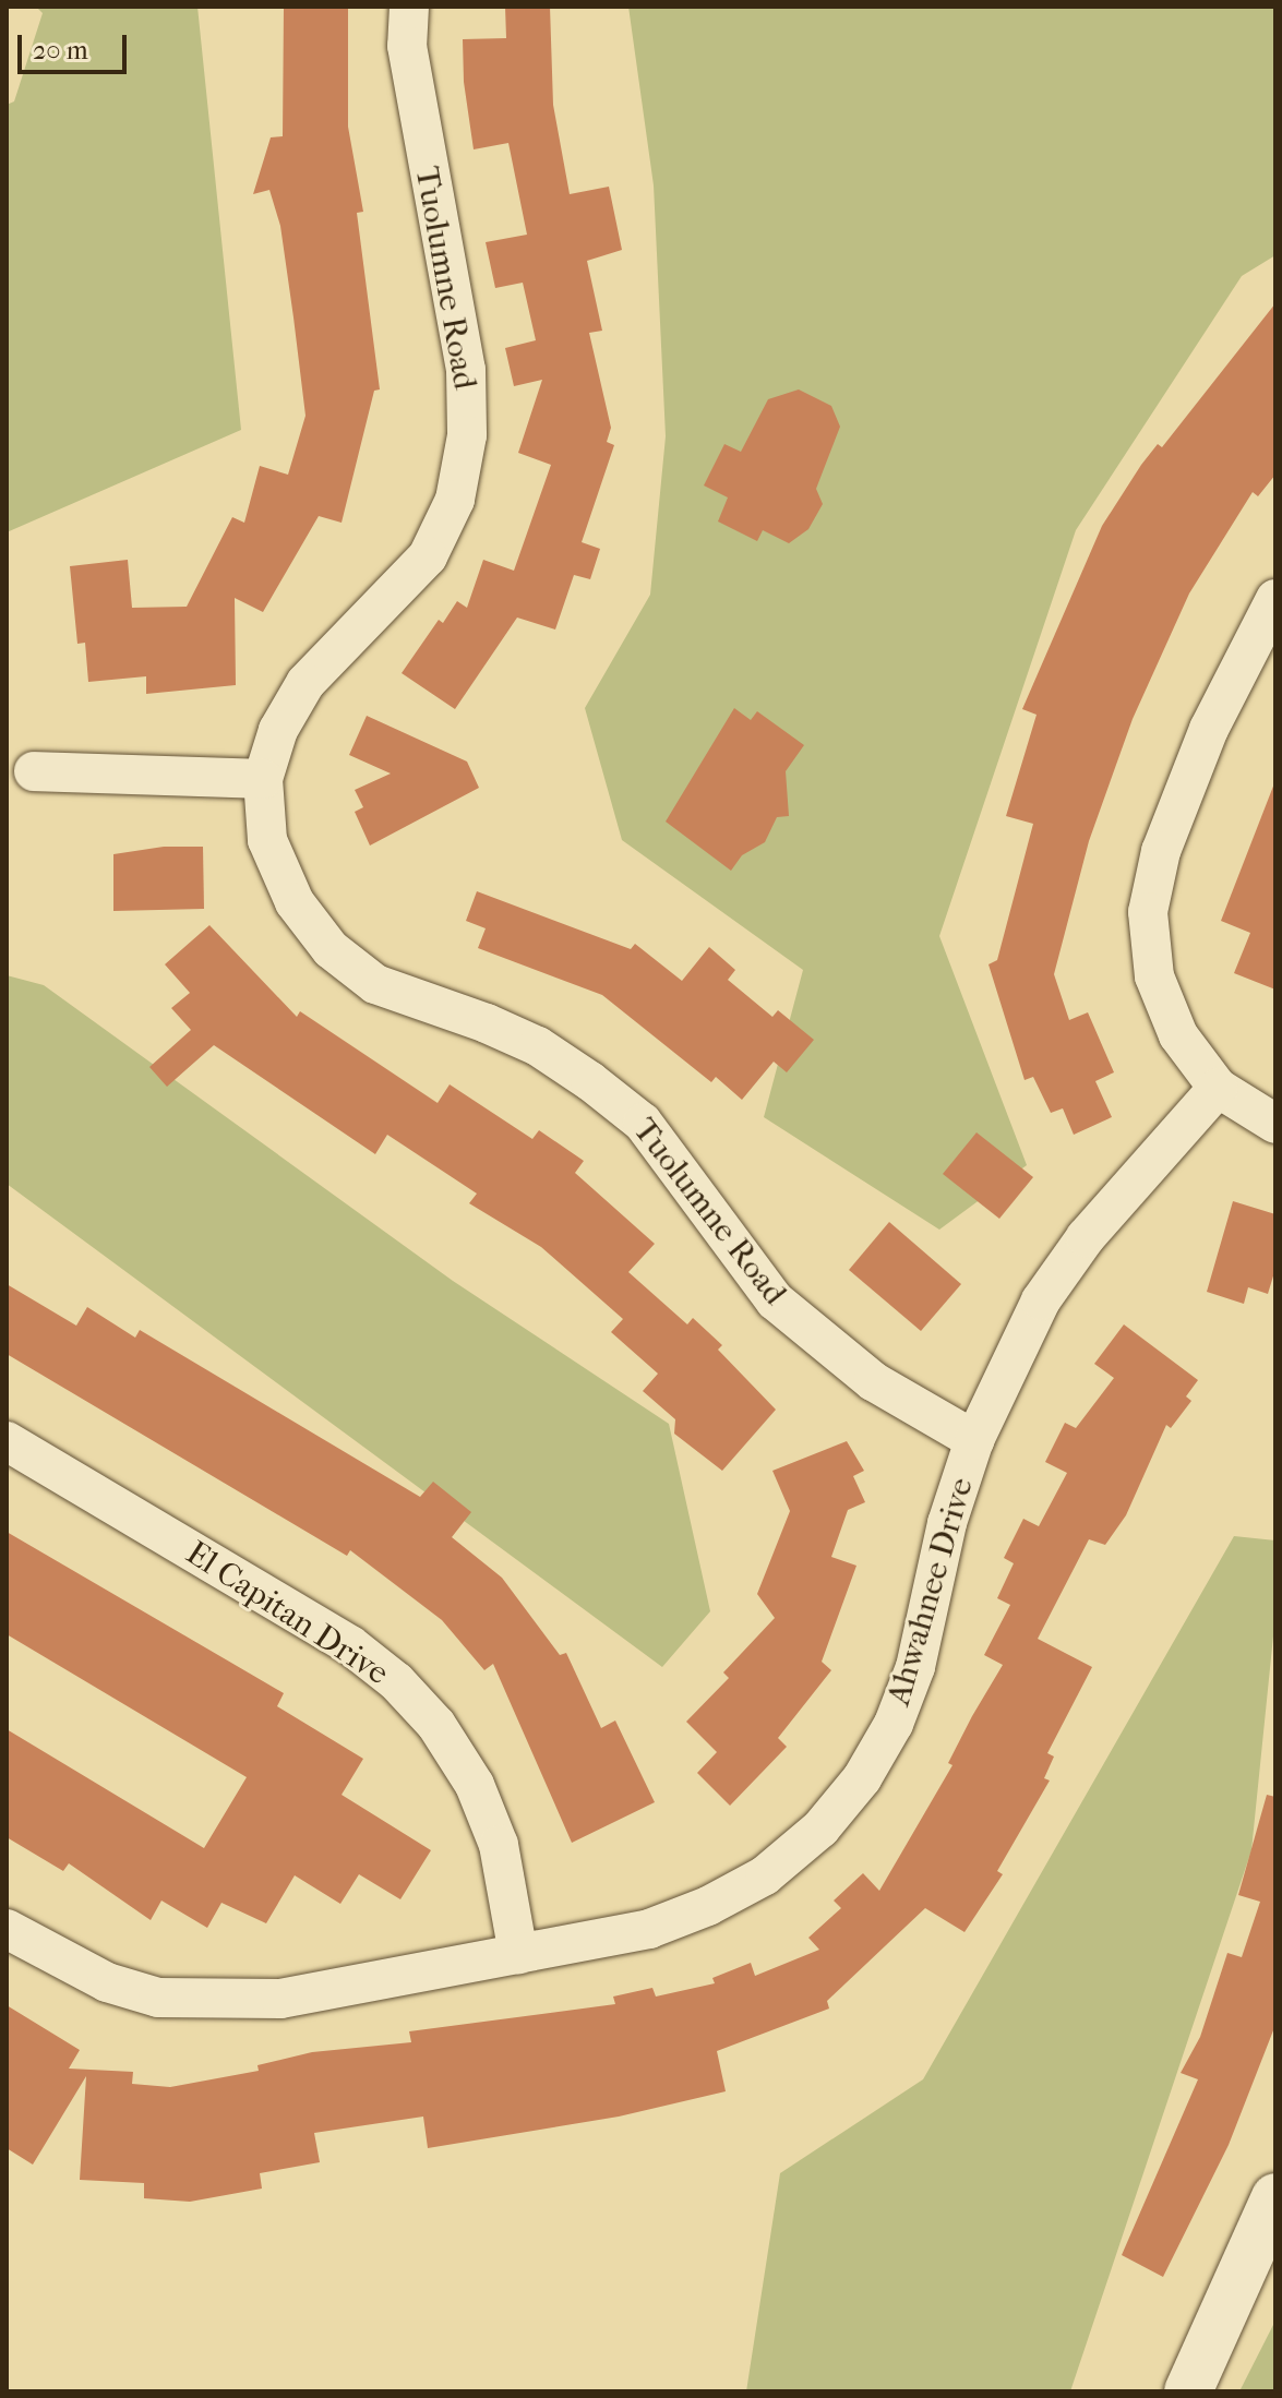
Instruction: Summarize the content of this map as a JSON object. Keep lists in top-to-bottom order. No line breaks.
{"streets":{"street":["Tuolumne Road","Ahwahnee Drive","El Capitan Drive"]},"crossings":[["Tuolumne Road","Ahwahnee Drive"],["Ahwahnee Drive","El Capitan Drive"]],"scale_bar":"20 m"}
